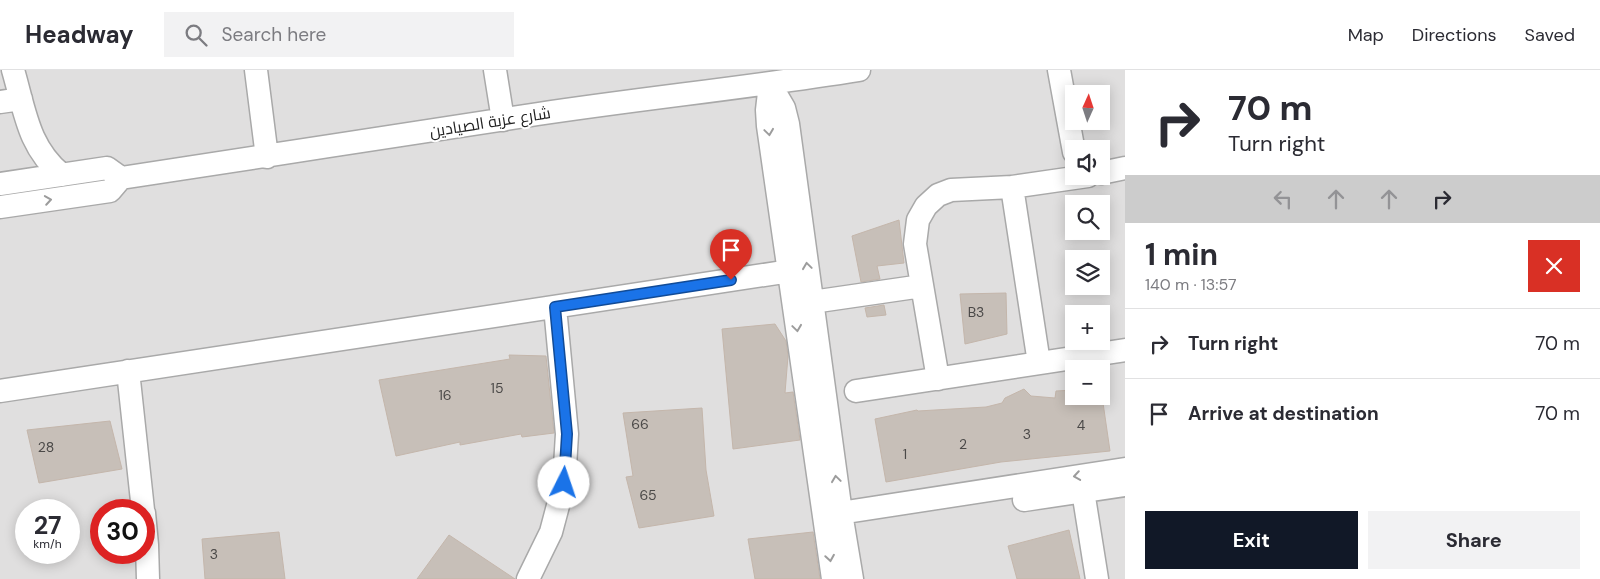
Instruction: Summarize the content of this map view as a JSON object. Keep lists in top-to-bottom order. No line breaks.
{"streets":{"street":["شارع عزبة الصيادين"]},"house_numbers":["B3","15","16","66","4","3","2","28","1","65","3"],"north":"top","page":{"header":"Headway","search":"Search here","nav":["Map","Directions","Saved"],"turn":["70 m","Turn right"],"map_buttons":["+","−"],"heading":["1 min","140 m · 13:57"],"list":[{"name":"Turn right","value":"70 m"},{"name":"Arrive at destination","value":"70 m"}],"speed":"27 km/h","limit":"30","buttons":["Exit","Share"]}}
